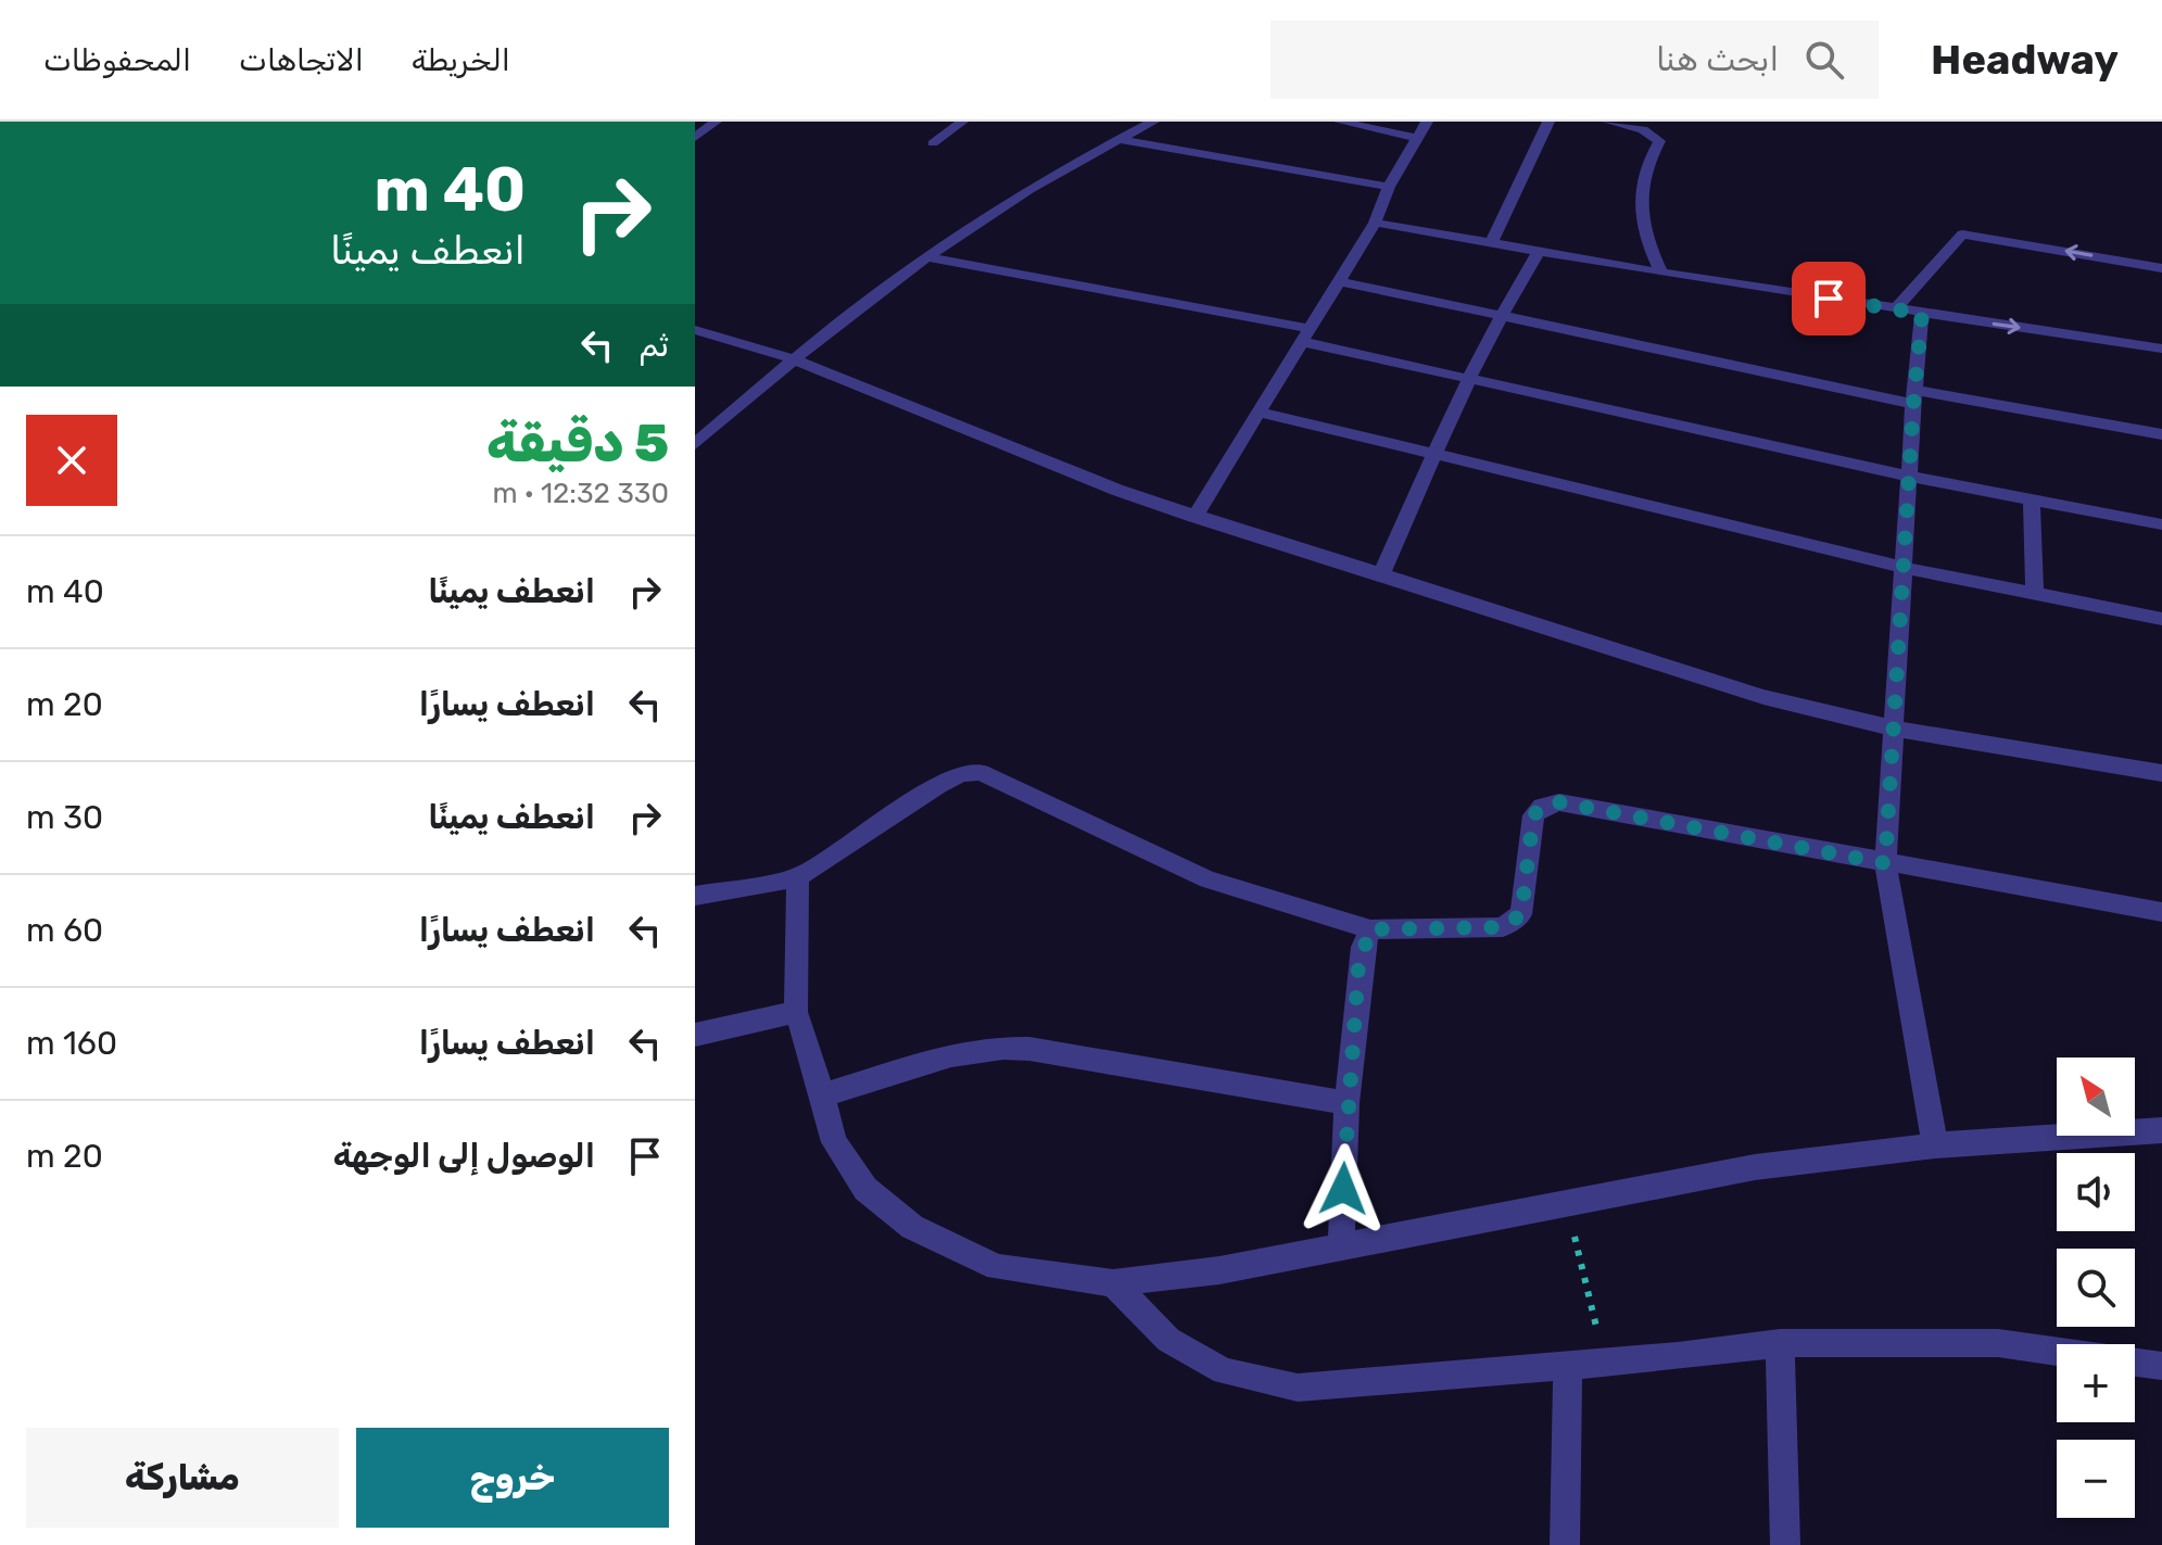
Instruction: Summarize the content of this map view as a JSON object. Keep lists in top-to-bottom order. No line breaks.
{"north":"top left","page":{"header":"Headway","search":"ابحث هنا","nav":["الخريطة","الاتجاهات","المحفوظات"],"turn":["40 m","انعطف يمينًا"],"then":"ثم","heading":["5 دقيقة","330 m · 12:32"],"list":[{"name":"انعطف يمينًا","value":"40 m"},{"name":"انعطف يسارًا","value":"20 m"},{"name":"انعطف يمينًا","value":"30 m"},{"name":"انعطف يسارًا","value":"60 m"},{"name":"انعطف يسارًا","value":"160 m"},{"name":"الوصول إلى الوجهة","value":"20 m"}],"map_buttons":["+","−"],"buttons":["خروج","مشاركة"]}}
